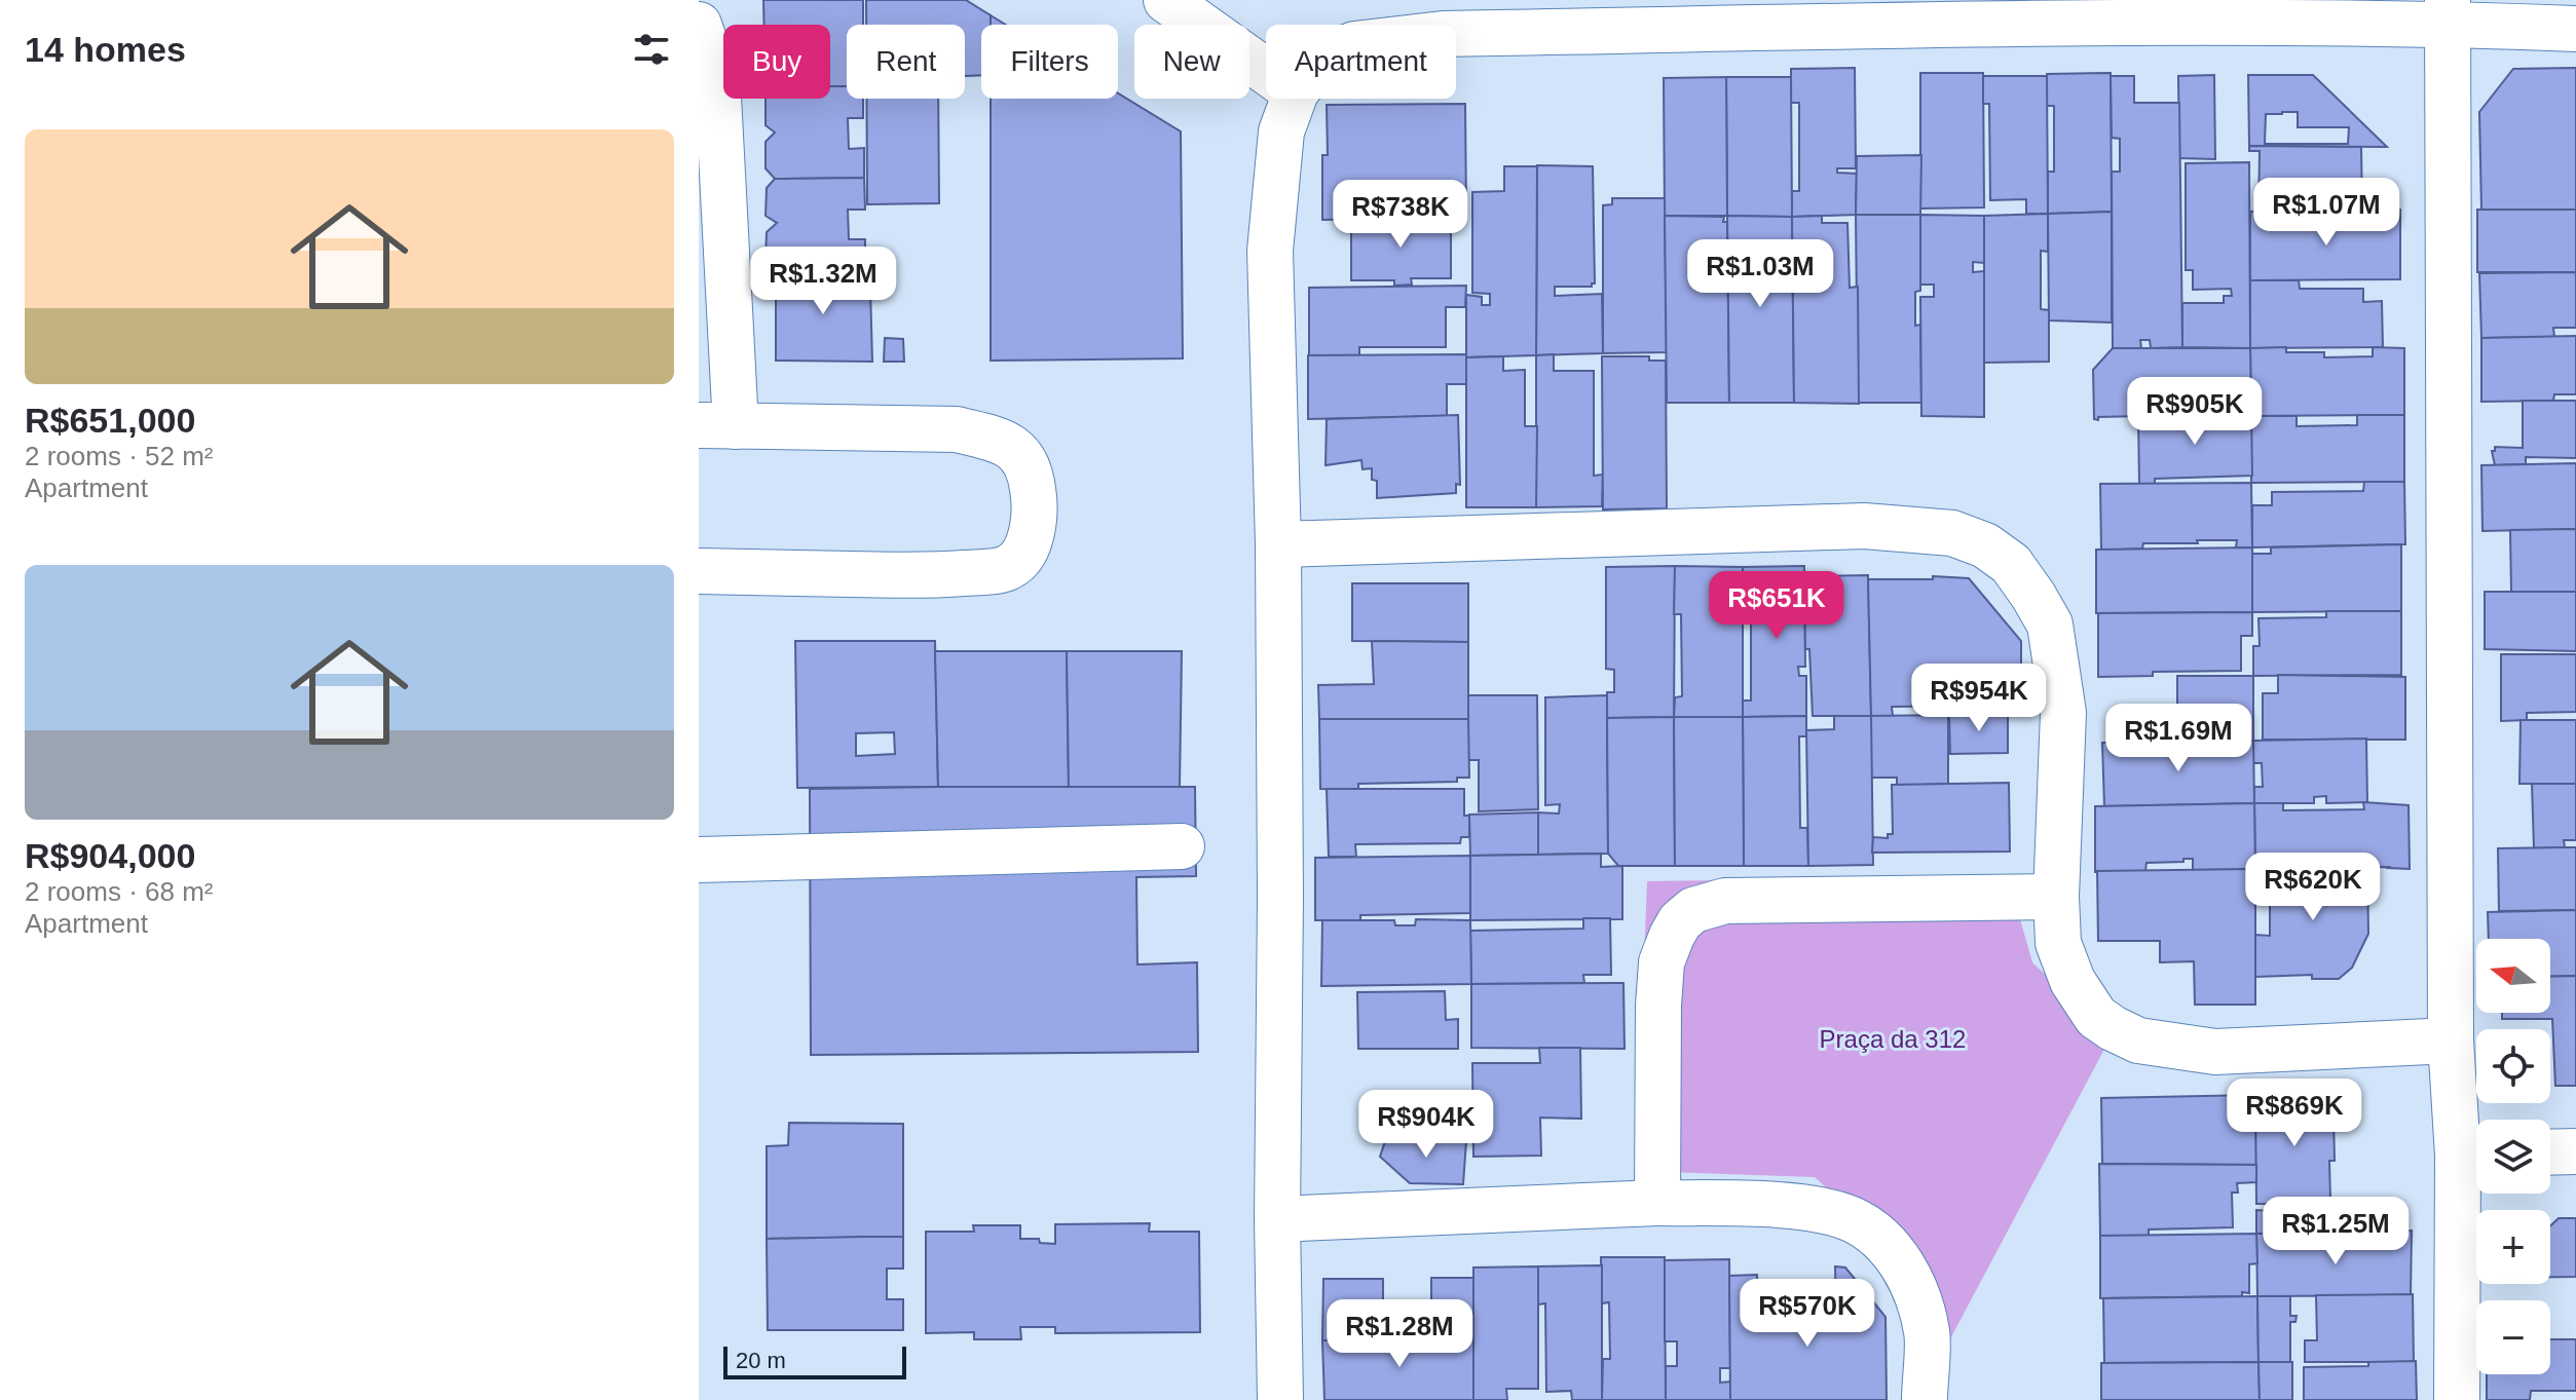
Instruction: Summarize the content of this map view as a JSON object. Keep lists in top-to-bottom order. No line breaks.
{"parks":["Praça da 312"],"scale_bar":"20 m","north":"left","page":{"heading":"14 homes","chip":["Buy","Rent","Filters","New","Apartment"],"list":[{"name":"R$651,000","note":"2 rooms · 52 m² · Apartment"},{"name":"R$904,000","note":"2 rooms · 68 m² · Apartment"}],"price":["R$1.07M","R$738K","R$1.03M","R$1.32M","R$905K","R$651K","R$954K","R$1.69M","R$620K","R$869K","R$904K","R$1.25M","R$570K","R$1.28M"],"map_buttons":["+","−"],"scale":"20 m"}}
